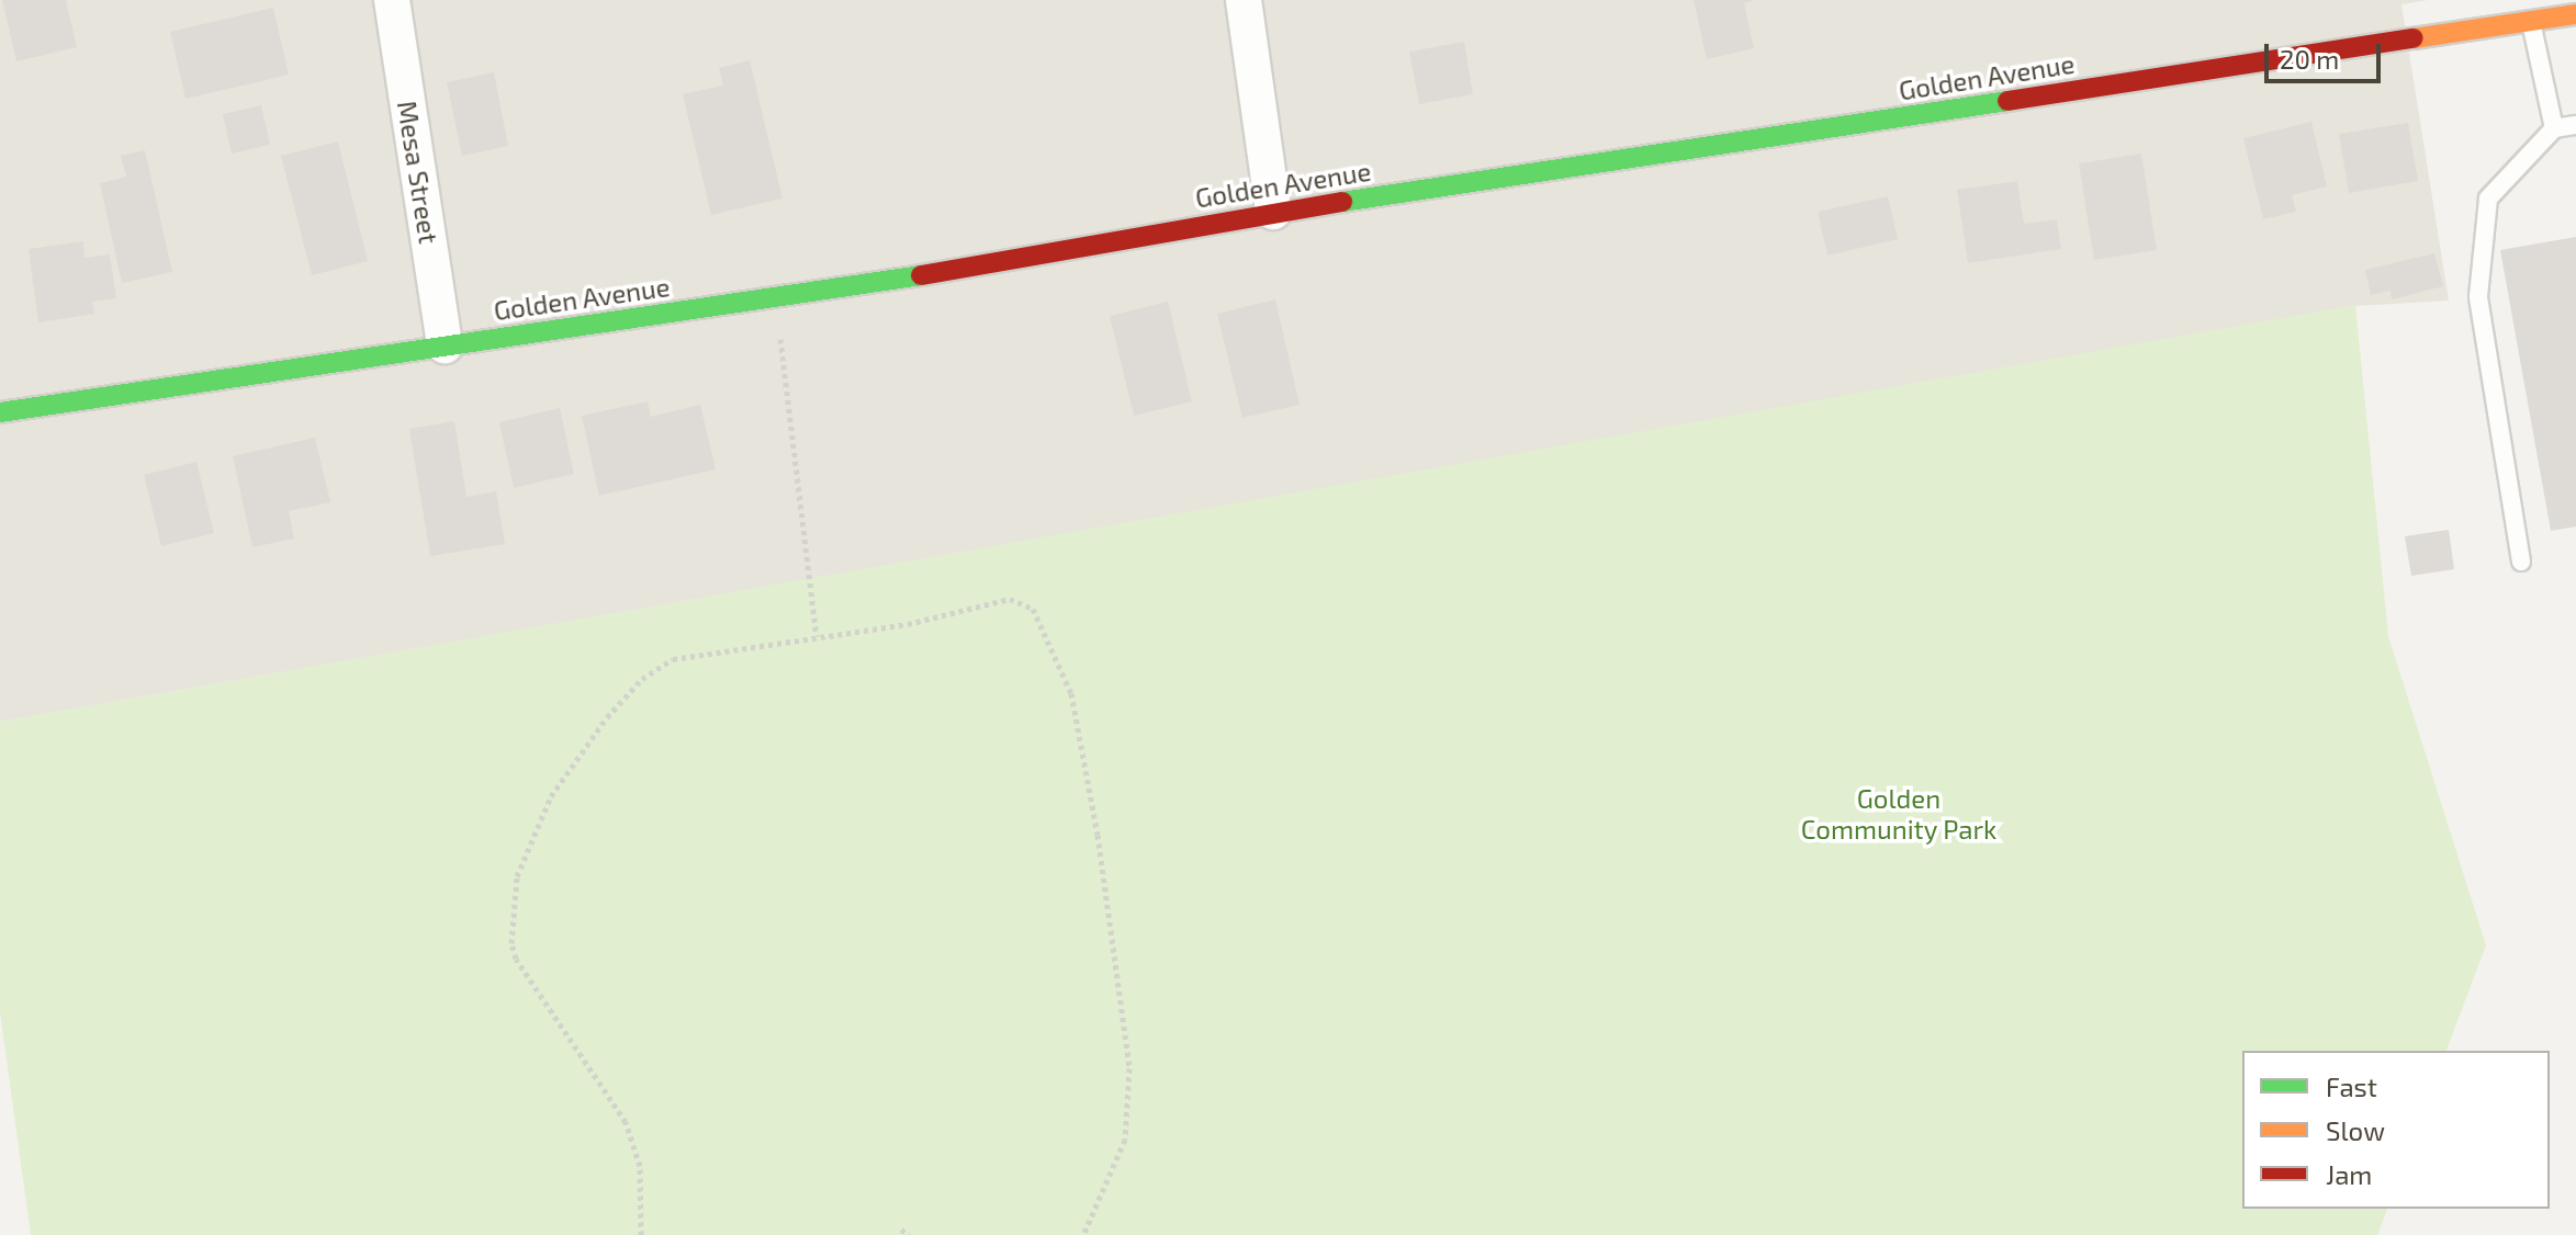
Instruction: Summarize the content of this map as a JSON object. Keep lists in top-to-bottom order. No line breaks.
{"streets":{"street":["Golden Avenue","Mesa Street"]},"crossings":[["Golden Avenue","Mesa Street"]],"parks":["Golden Community Park"],"legend":["Fast","Slow","Jam"],"scale_bar":"20 m"}
